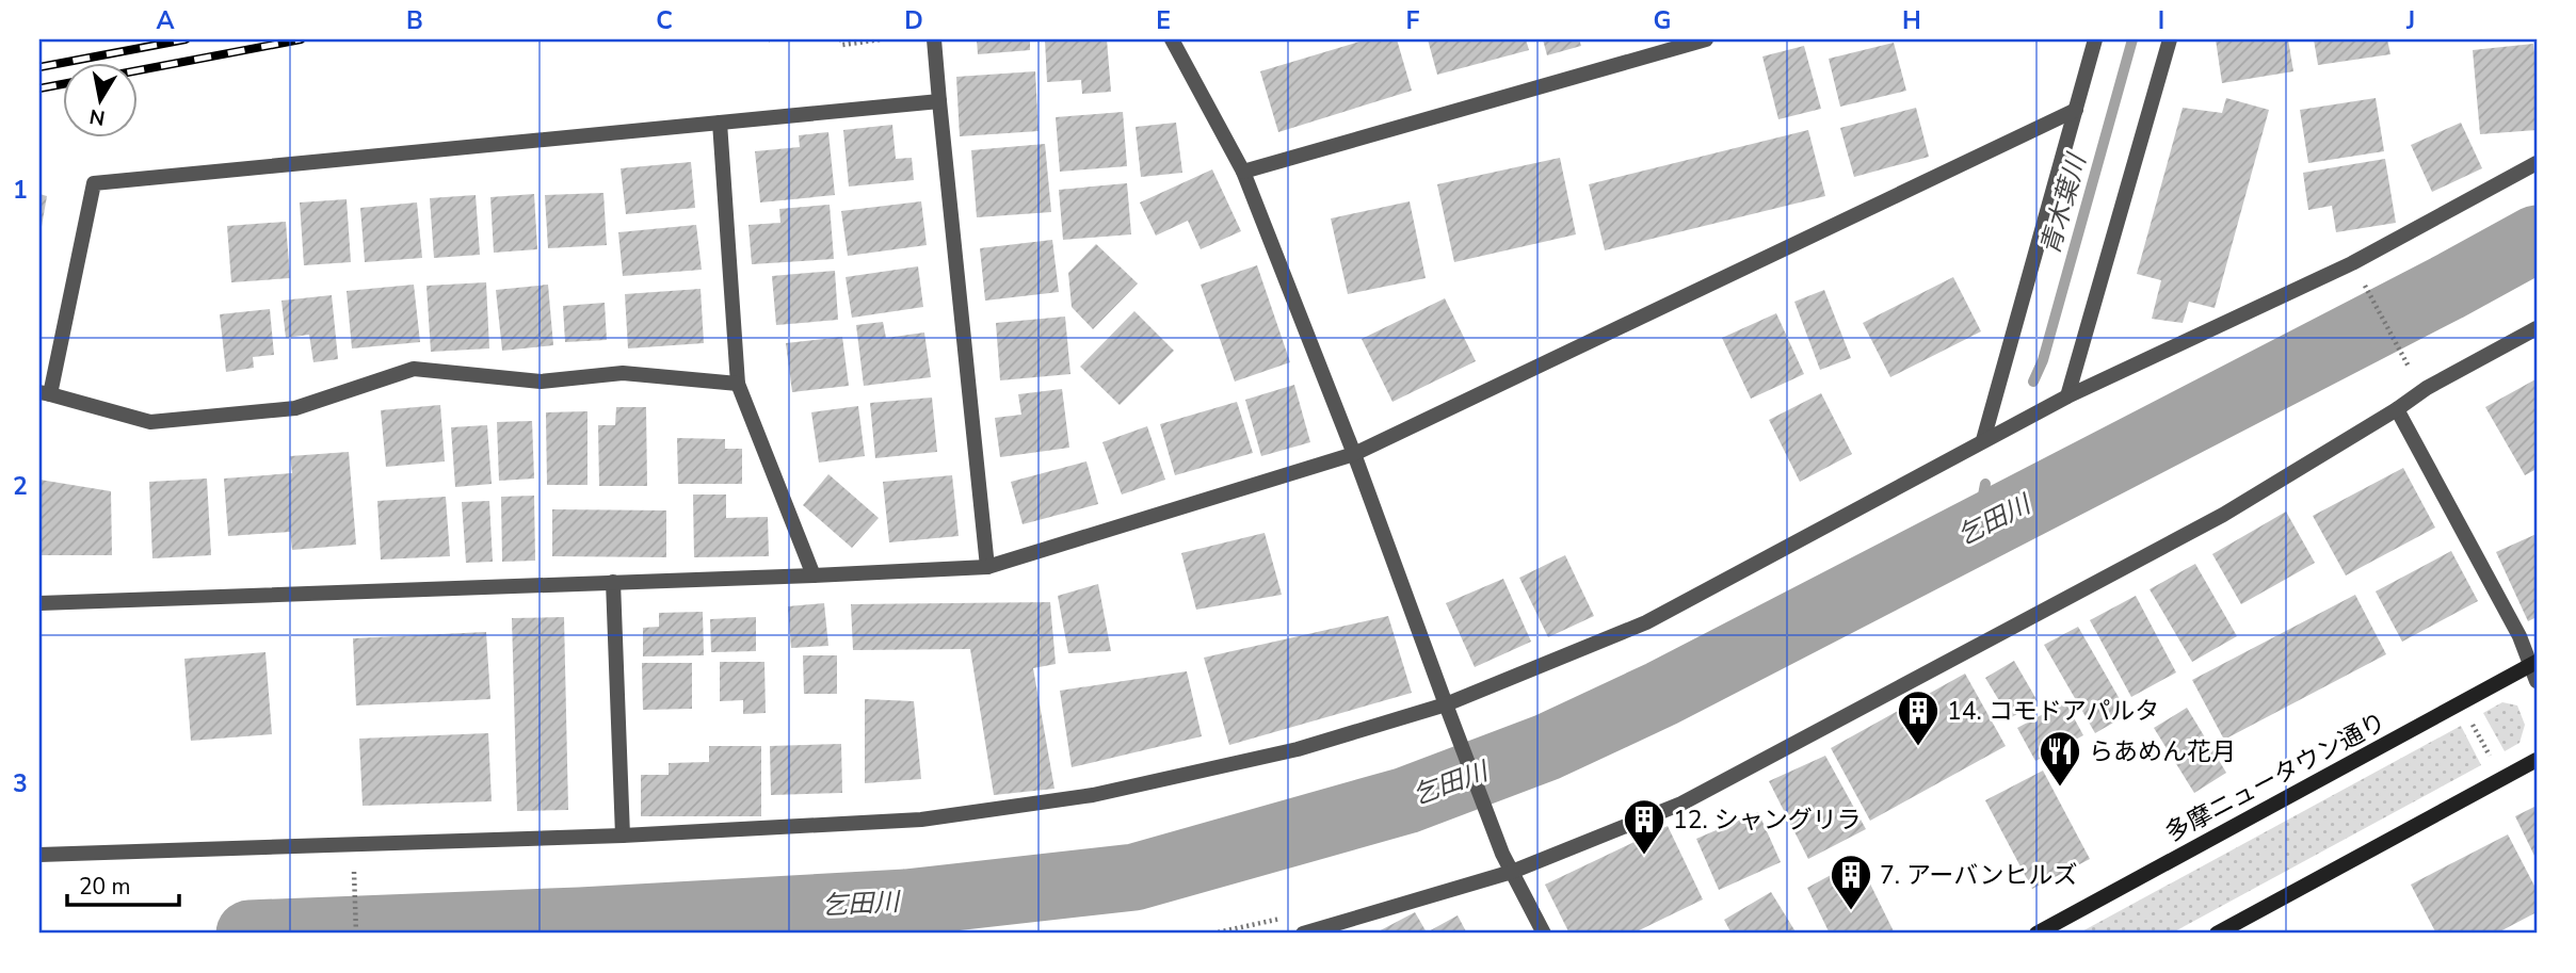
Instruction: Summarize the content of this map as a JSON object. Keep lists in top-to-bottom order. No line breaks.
{"streets":{"main road":["多摩ニュータウン通り"]},"water":["青木葉川","乞田川"],"places":{"building":["14. コモドアパルタ","12. シャングリラ","7. アーバンヒルズ"],"restaurant":["らあめん花月"]},"scale_bar":"20 m","north":"bottom","grid":{"columns":["A","B","C","D","E","F","G","H","I","J"],"rows":["1","2","3"]}}
